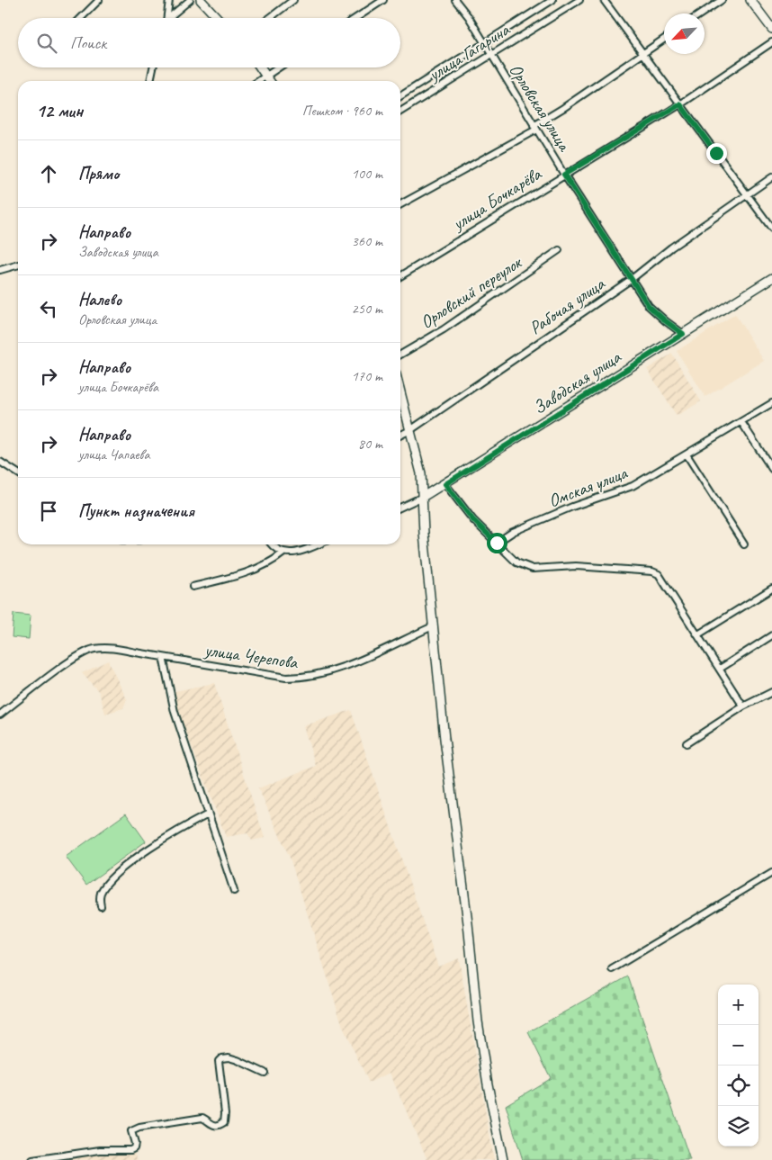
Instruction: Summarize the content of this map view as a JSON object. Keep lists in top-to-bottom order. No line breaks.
{"streets":{"street":["улица Гагарина","Орловская улица","улица Бочкарёва","Орловский переулок","Рабочая улица","Заводская улица","Омская улица","улица Черепова"]},"crossings":[["улица Гагарина","Орловская улица"],["Орловская улица","улица Бочкарёва"],["Орловская улица","Рабочая улица"],["Орловская улица","Заводская улица"]],"north":"bottom left","page":{"search":"Поиск","heading":["12 мин","Пешком · 960 m"],"list":[["Прямо","100 m"],["Направо","Заводская улица","360 m"],["Налево","Орловская улица","250 m"],["Направо","улица Бочкарёва","170 m"],["Направо","улица Чапаева","80 m"],"Пункт назначения"],"map_buttons":["+","−"]}}
